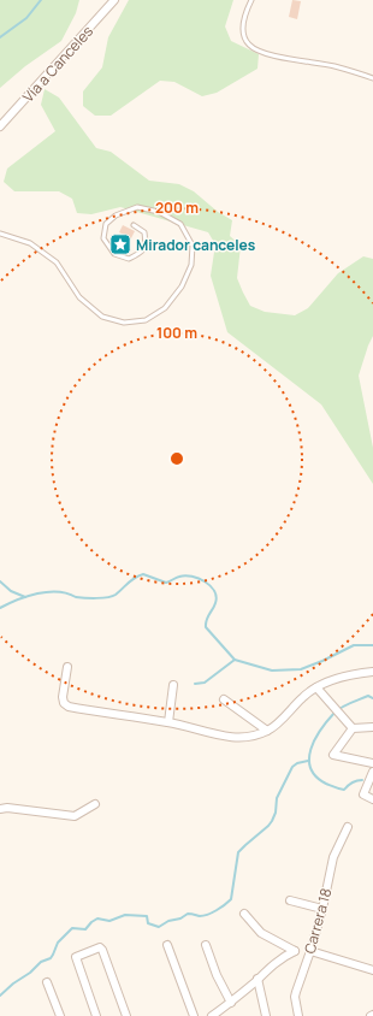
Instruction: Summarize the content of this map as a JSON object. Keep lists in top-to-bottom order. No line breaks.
{"streets":{"street":["Vía a Canceles","Carrera 18"]},"places":{"place":["Mirador canceles"]},"rings":["200 m","100 m"]}
